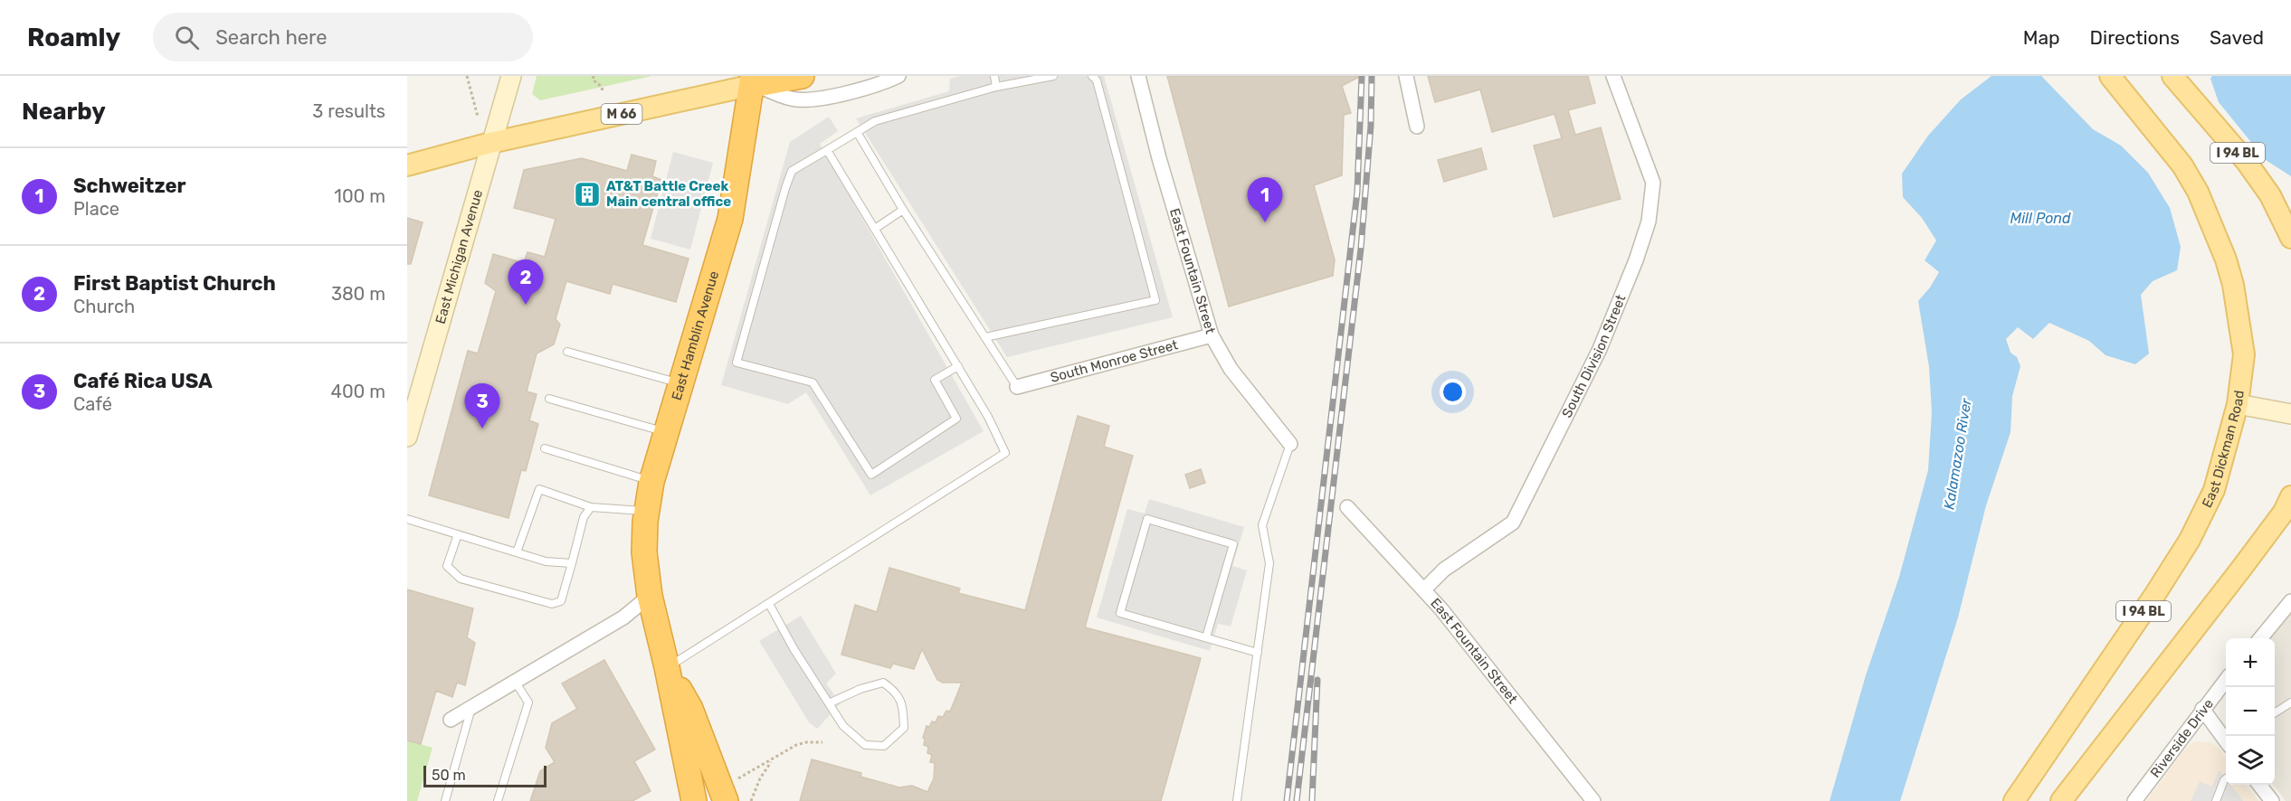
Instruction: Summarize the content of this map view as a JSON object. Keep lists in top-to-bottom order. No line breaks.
{"streets":{"highway":["East Hamblin Avenue"],"main road":["M 66","I 94 BL","East Dickman Road"],"street":["East Michigan Avenue","East Fountain Street","South Division Street","South Monroe Street","Riverside Drive"]},"crossings":[["M 66","East Michigan Avenue"],["M 66","East Hamblin Avenue"],["East Fountain Street","South Division Street"],["East Fountain Street","South Monroe Street"]],"water":["Mill Pond","Kalamazoo River"],"places":{"building":["AT&T Battle Creek Main central office"]},"scale_bar":"50 m","page":{"header":"Roamly","search":"Search here","nav":["Map","Directions","Saved"],"heading":["Nearby","3 results"],"list":[{"mark":"1","name":"Schweitzer","note":"Place","value":"100 m"},{"mark":"2","name":"First Baptist Church","note":"Church","value":"380 m"},{"mark":"3","name":"Café Rica USA","note":"Café","value":"400 m"}],"pins":["1","2","3"],"map_buttons":["+","−"],"scale":"50 m"}}
